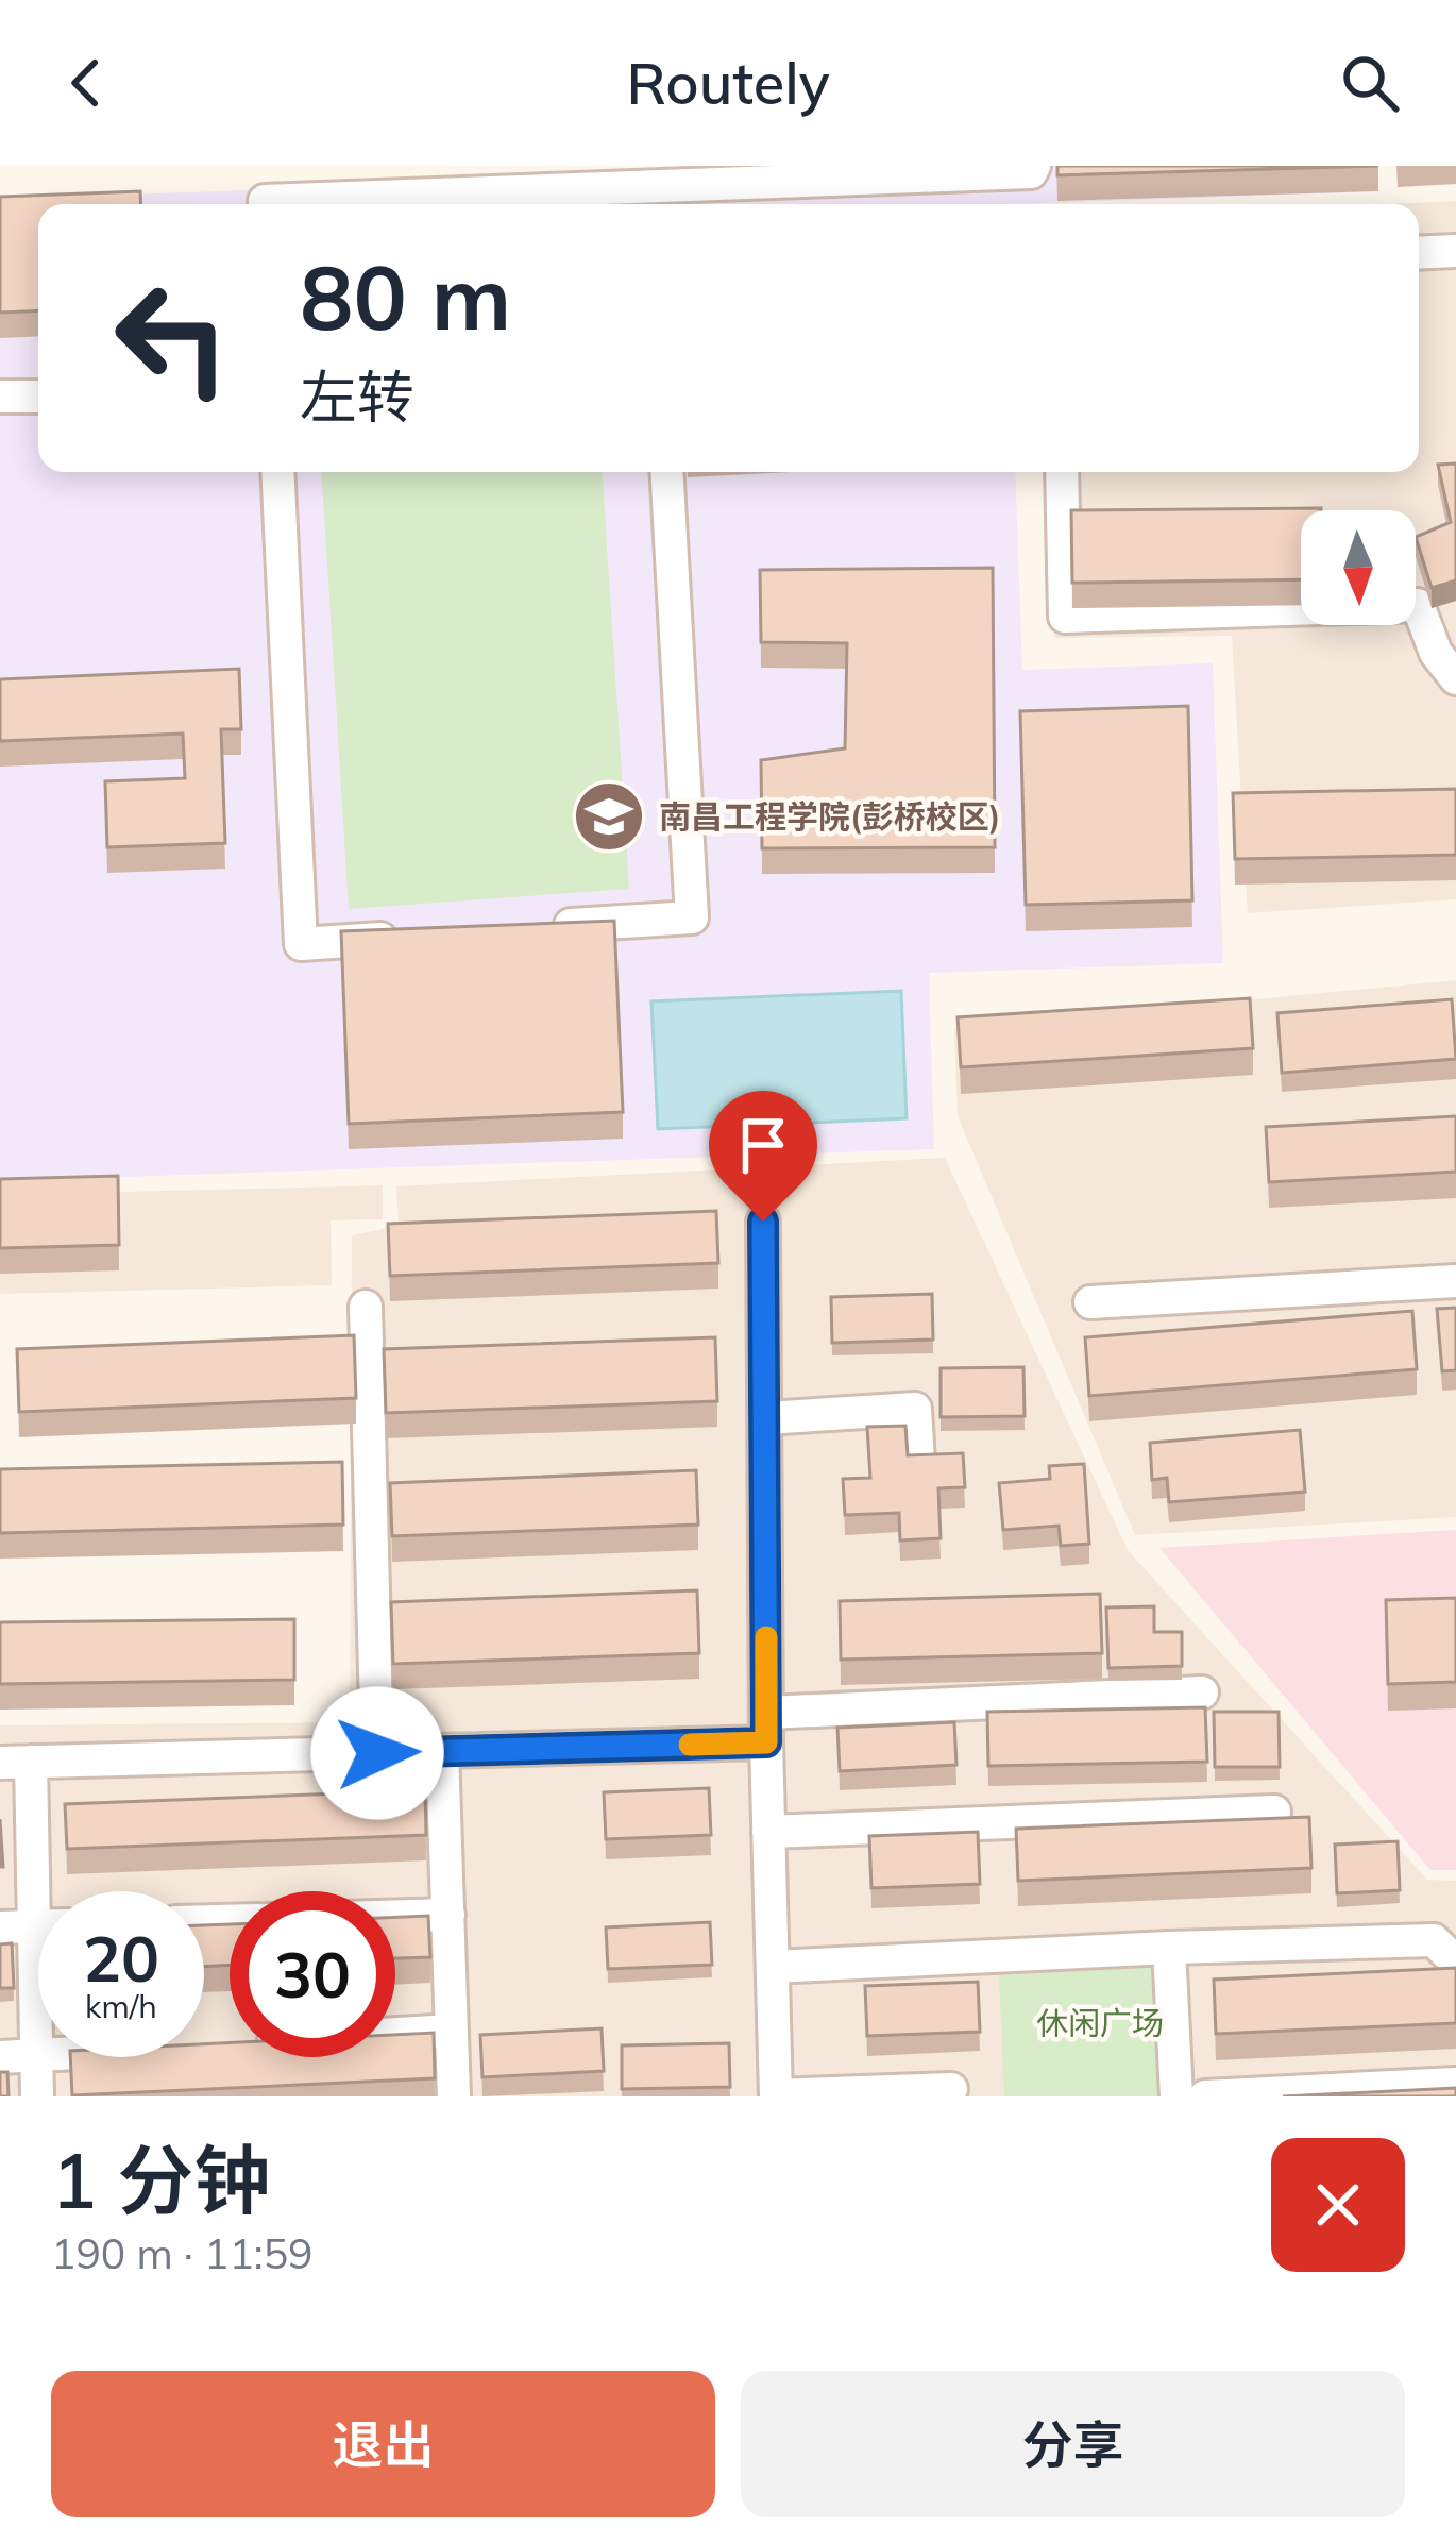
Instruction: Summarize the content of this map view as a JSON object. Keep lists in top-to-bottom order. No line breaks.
{"parks":["休闲广场"],"places":{"school or university":["南昌工程学院(彭桥校区)"]},"north":"bottom","page":{"header":"Routely","turn":["80 m","左转"],"speed":"20 km/h","limit":"30","heading":["1 分钟","190 m · 11:59"],"buttons":["退出","分享"]}}
